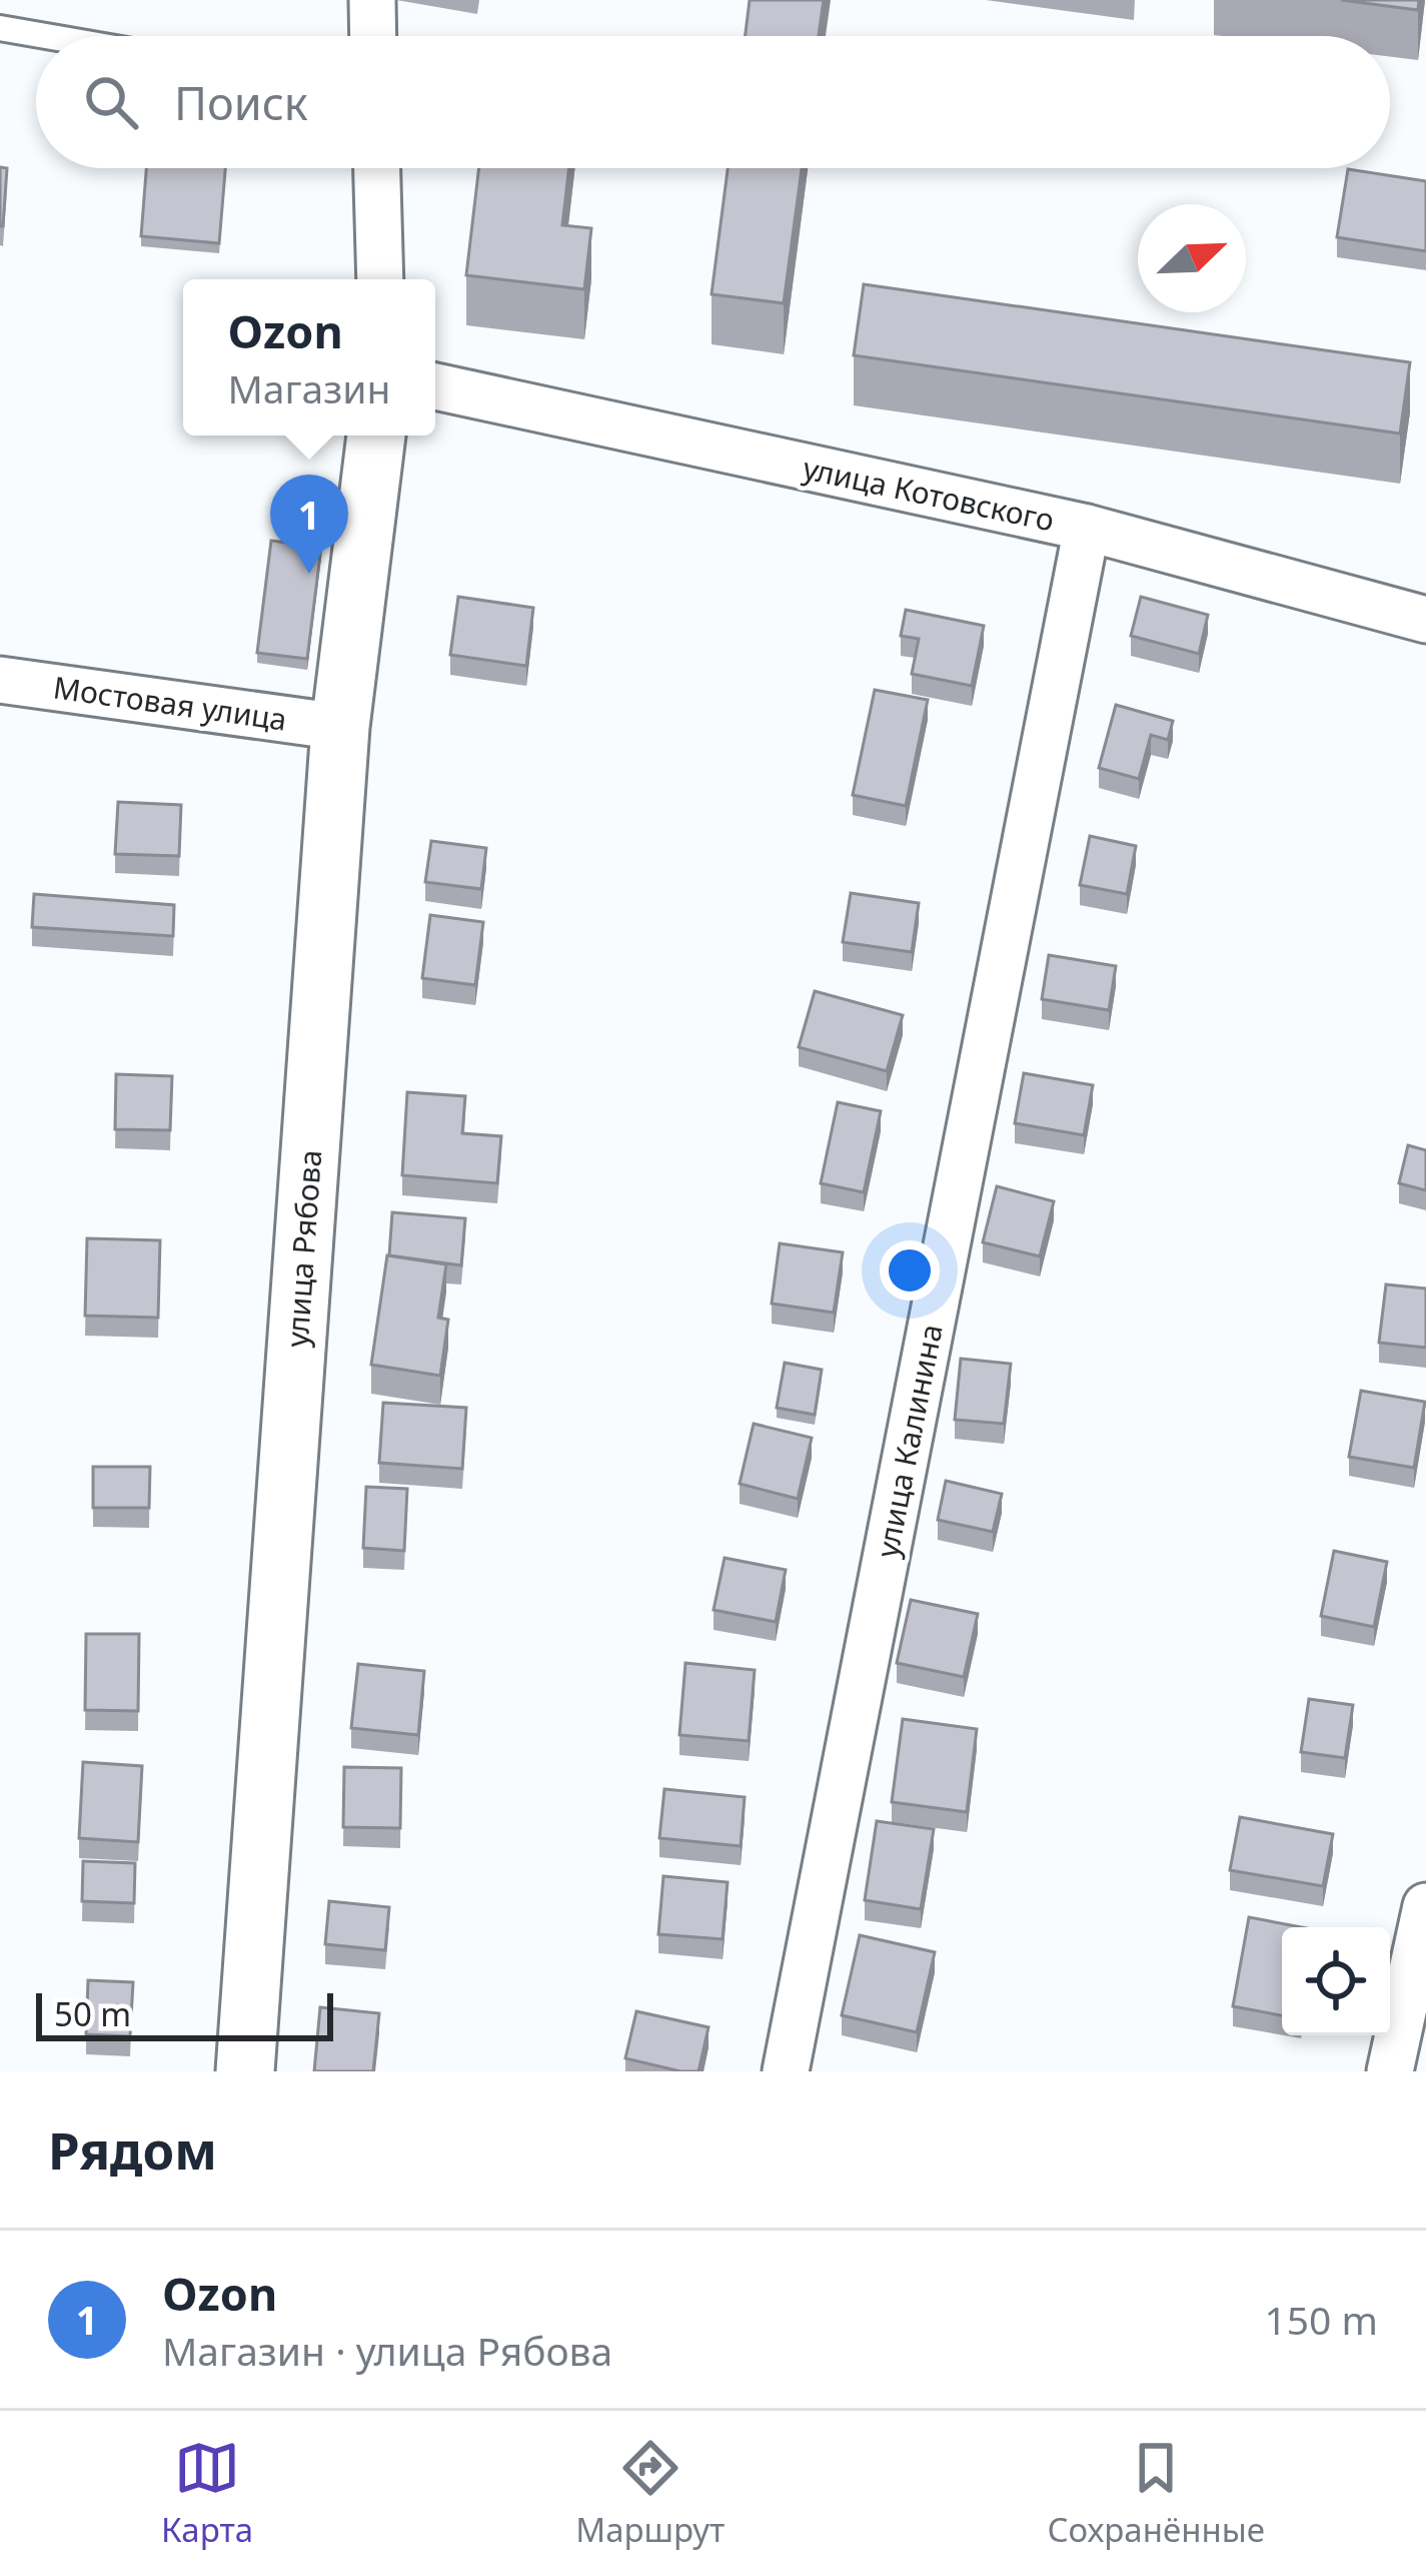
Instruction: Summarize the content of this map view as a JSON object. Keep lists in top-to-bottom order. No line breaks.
{"streets":{"street":["улица Котовского","Мостовая улица","улица Рябова","улица Калинина"]},"crossings":[["улица Котовского","улица Калинина"],["Мостовая улица","улица Рябова"]],"scale_bar":"50 m","north":"top right","page":{"search":"Поиск","popup":["Ozon","Магазин"],"pins":"1","scale":"50 m","heading":"Рядом","list":[{"mark":"1","name":"Ozon","note":"Магазин · улица Рябова","value":"150 m"}],"nav":["Карта","Маршрут","Сохранённые"]}}
